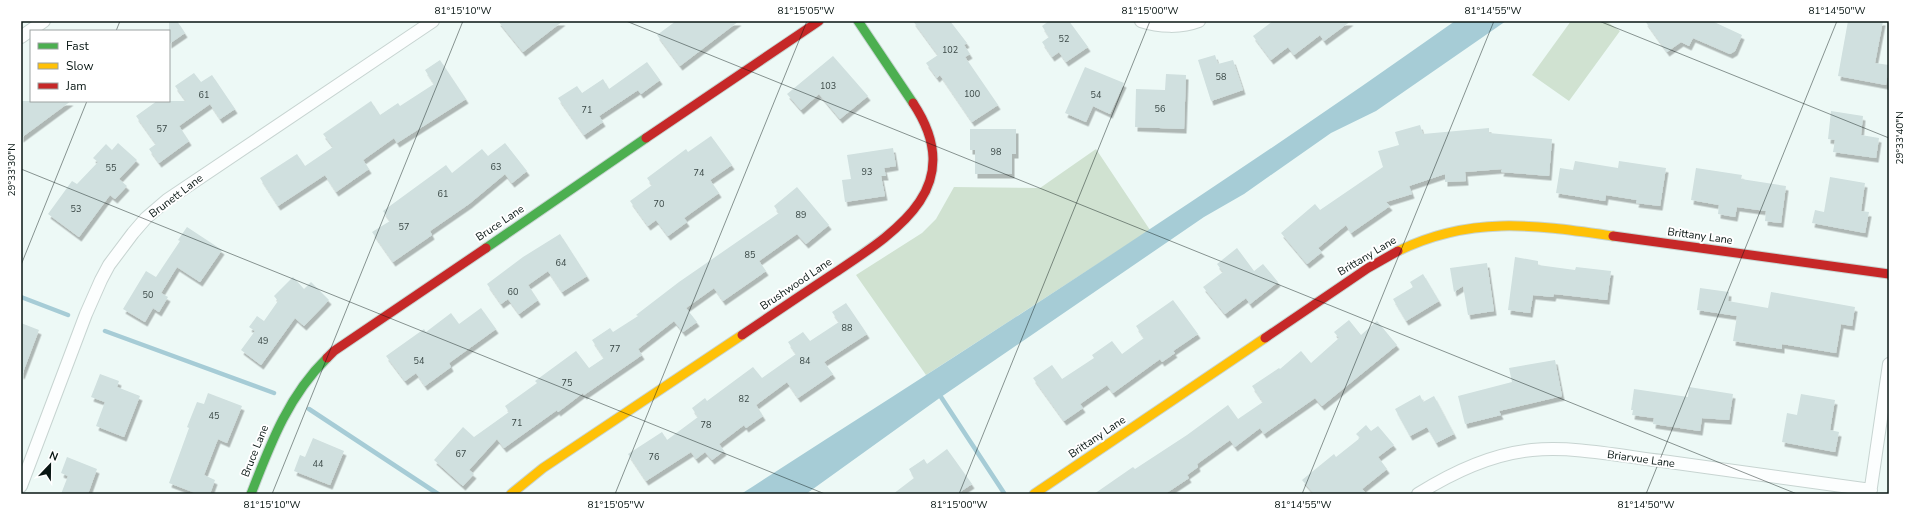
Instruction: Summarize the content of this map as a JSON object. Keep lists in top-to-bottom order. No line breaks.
{"streets":{"street":["Brunett Lane","Bruce Lane","Brittany Lane","Brushwood Lane","Briarvue Lane"]},"house_numbers":["52","102","58","103","100","61","54","56","71","57","98","63","55","93","74","61","70","53","89","57","85","64","60","50","88","49","77","54","84","75","82","45","71","78","67","76","44"],"legend":["Fast","Slow","Jam"],"north":"top","coordinates":["81°15'10\"W","81°15'05\"W","81°15'00\"W","81°14'55\"W","81°14'50\"W","29°33'40\"N","29°33'30\"N"]}
